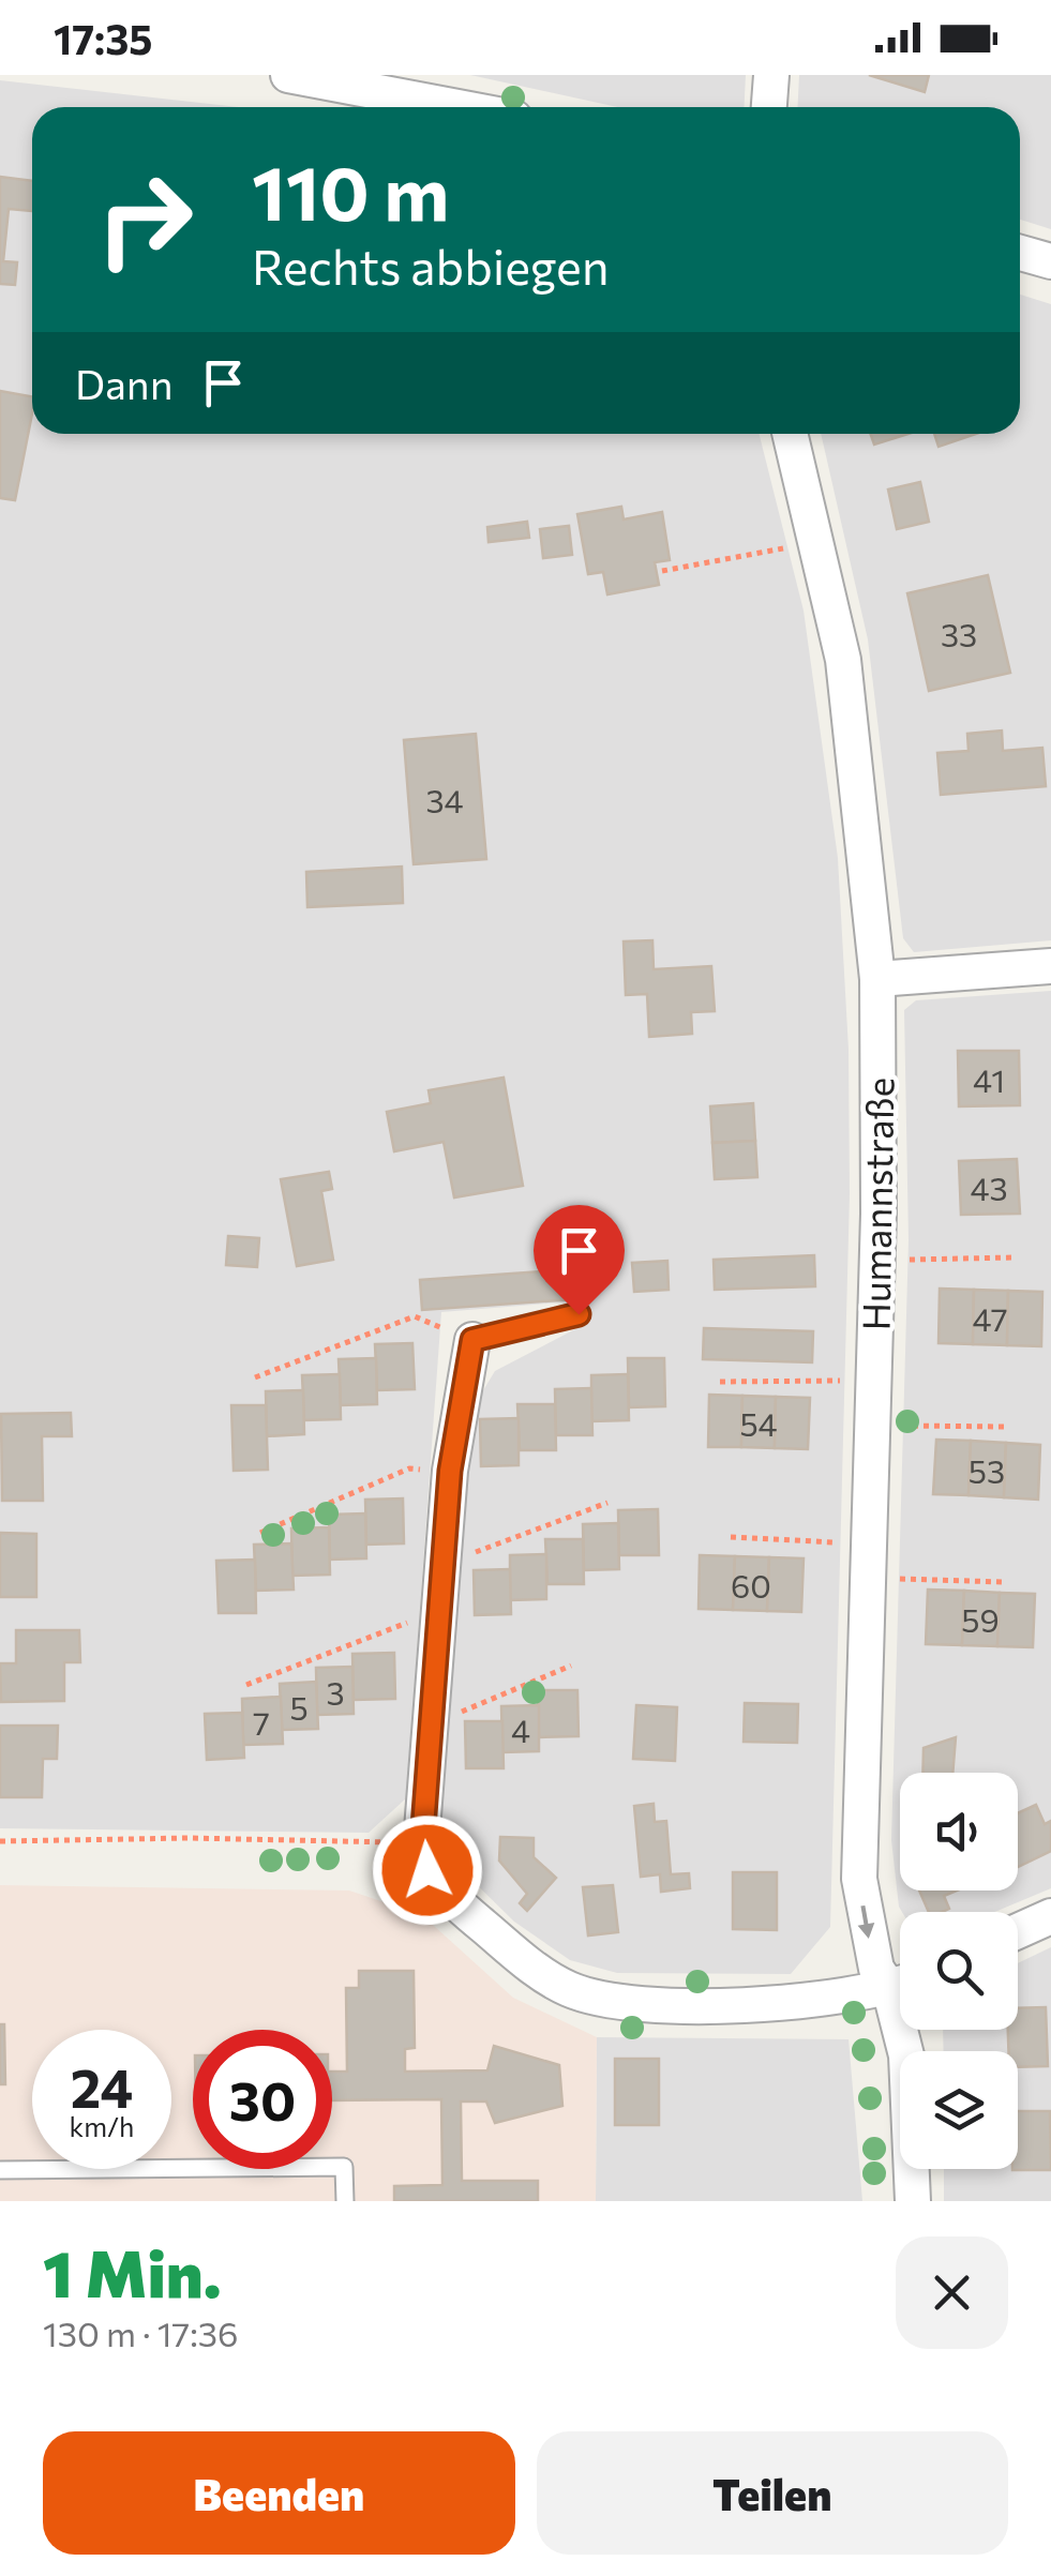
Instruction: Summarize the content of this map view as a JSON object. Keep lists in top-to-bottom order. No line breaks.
{"streets":{"street":["Humannstraße"]},"one_way":["Humannstraße"],"house_numbers":["33","34","41","43","47","54","53","60","59","3","5","7","4"],"page":{"status":"17:35","turn":["110 m","Rechts abbiegen"],"then":"Dann","speed":"24 km/h","limit":"30","heading":["1 Min.","130 m · 17:36"],"buttons":["Beenden","Teilen"]}}
